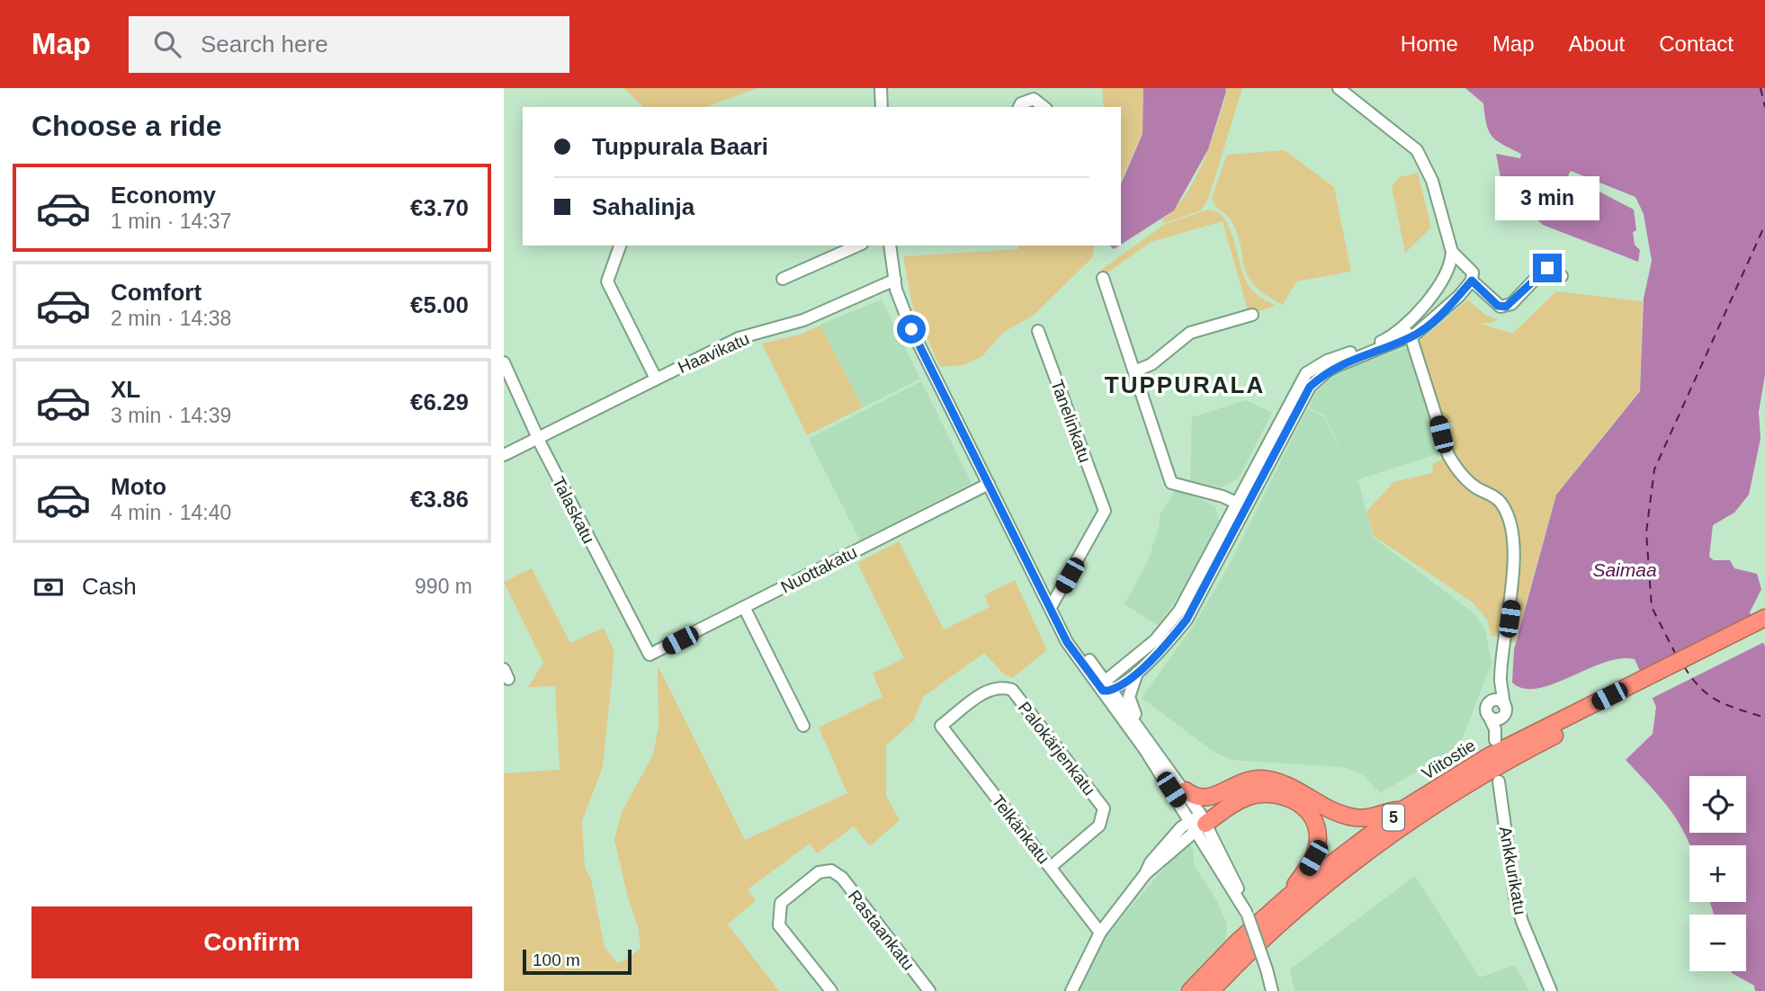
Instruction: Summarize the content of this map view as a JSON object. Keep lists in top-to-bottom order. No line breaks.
{"streets":{"highway":["Viitostie","5"],"street":["Haavikatu","Tanelinkatu","Talaskatu","Nuottakatu","Palokärjenkatu","Telkänkatu","Ankkurikatu","Rastaankatu"]},"crossings":[["Haavikatu","Talaskatu"],["Talaskatu","Nuottakatu"],["Palokärjenkatu","Telkänkatu"]],"districts":["TUPPURALA"],"water":["Saimaa"],"scale_bar":"100 m","page":{"header":"Map","search":"Search here","nav":["Home","Map","About","Contact"],"heading":"Choose a ride","banner":["Tuppurala Baari","Sahalinja"],"list":[{"name":"Economy","note":"1 min · 14:37","value":"€3.70"},{"name":"Comfort","note":"2 min · 14:38","value":"€5.00"},{"name":"XL","note":"3 min · 14:39","value":"€6.29"},{"name":"Moto","note":"4 min · 14:40","value":"€3.86"}],"bubble":"3 min","pay":["Cash","990 m"],"map_buttons":["+","−"],"buttons":"Confirm","scale":"100 m"}}
